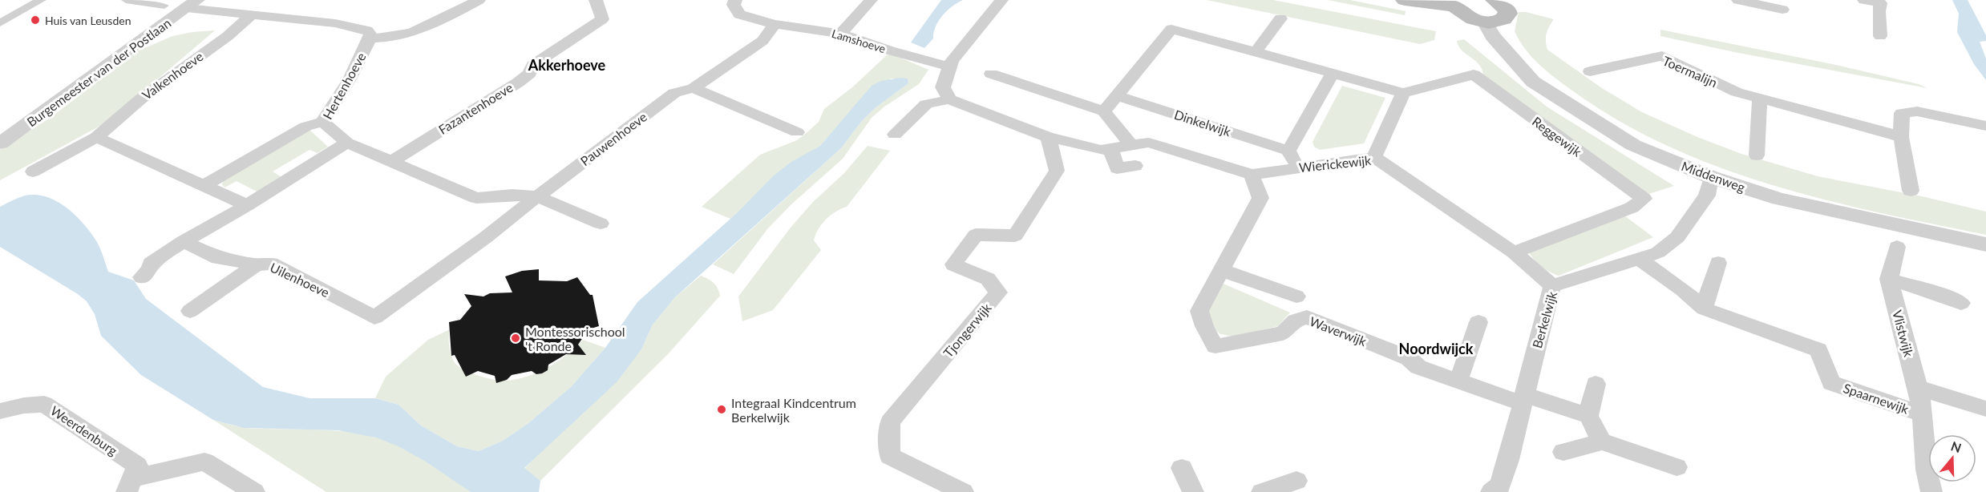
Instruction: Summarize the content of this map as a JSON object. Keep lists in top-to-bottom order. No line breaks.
{"streets":{"street":["Lamshoeve","Toermalijn","Burgemeester van der Postlaan","Valkenhoeve","Hertenhoeve","Fazantenhoeve","Dinkelwijk","Reggewijk","Pauwenhoeve","Wierickewijk","Middenweg","Uilenhoeve","Berkelwijk","Tjongerwijk","Waverwijk","Vlistwijk","Spaarnewijk","Weerdenburg"]},"crossings":[["Lamshoeve","Pauwenhoeve"],["Burgemeester van der Postlaan","Hertenhoeve"],["Valkenhoeve","Hertenhoeve"],["Hertenhoeve","Fazantenhoeve"],["Hertenhoeve","Pauwenhoeve"],["Hertenhoeve","Uilenhoeve"],["Reggewijk","Wierickewijk"],["Pauwenhoeve","Uilenhoeve"],["Wierickewijk","Berkelwijk"],["Wierickewijk","Tjongerwijk"],["Wierickewijk","Waverwijk"],["Middenweg","Berkelwijk"],["Berkelwijk","Waverwijk"],["Berkelwijk","Spaarnewijk"],["Vlistwijk","Spaarnewijk"]],"districts":["Akkerhoeve","Noordwijck"],"places":["Huis van Leusden","Montessorischool 't Ronde","Integraal Kindcentrum Berkelwijk"],"north":"top"}
